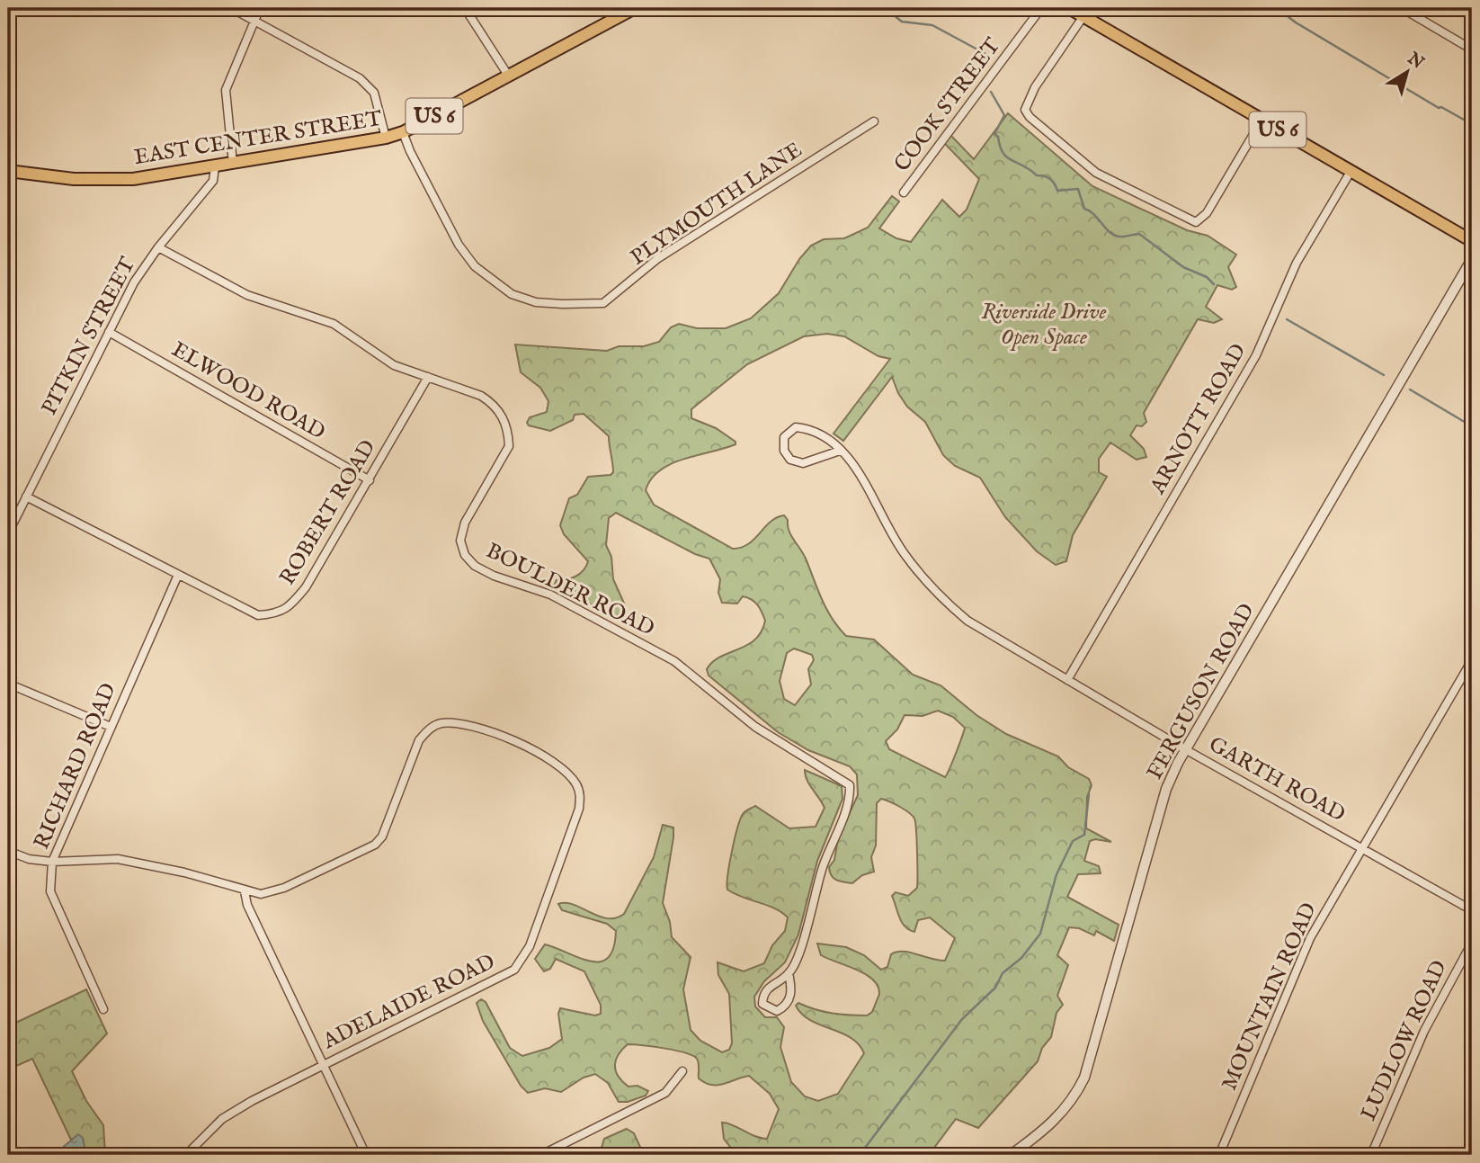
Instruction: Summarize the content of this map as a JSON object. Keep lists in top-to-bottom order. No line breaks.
{"streets":{"main road":["US 6","EAST CENTER STREET"],"street":["COOK STREET","PLYMOUTH LANE","PITKIN STREET","ELWOOD ROAD","ARNOTT ROAD","ROBERT ROAD","BOULDER ROAD","FERGUSON ROAD","RICHARD ROAD","GARTH ROAD","MOUNTAIN ROAD","ADELAIDE ROAD","LUDLOW ROAD"]},"crossings":[["US 6","ARNOTT ROAD"],["EAST CENTER STREET","PLYMOUTH LANE"],["EAST CENTER STREET","PITKIN STREET"],["PITKIN STREET","ELWOOD ROAD"],["PITKIN STREET","ROBERT ROAD"],["PITKIN STREET","BOULDER ROAD"],["ELWOOD ROAD","ROBERT ROAD"],["ARNOTT ROAD","GARTH ROAD"],["ROBERT ROAD","BOULDER ROAD"],["ROBERT ROAD","RICHARD ROAD"],["FERGUSON ROAD","GARTH ROAD"],["GARTH ROAD","MOUNTAIN ROAD"]],"parks":["Riverside Drive Open Space"],"north":"top right"}
